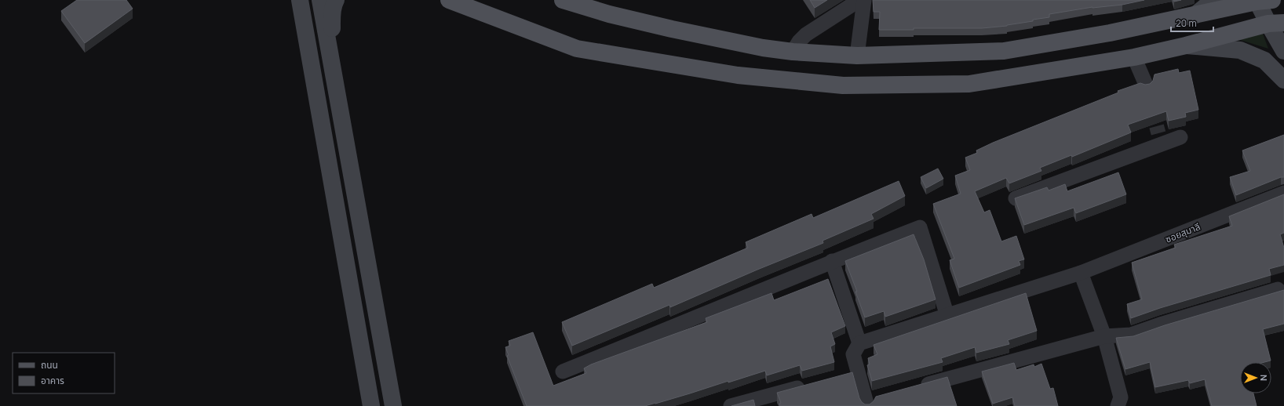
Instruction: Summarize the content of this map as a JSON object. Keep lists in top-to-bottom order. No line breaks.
{"streets":{"street":["ซอยสุมาลี"]},"legend":["ถนน","อาคาร"],"scale_bar":"20 m","north":"right"}
